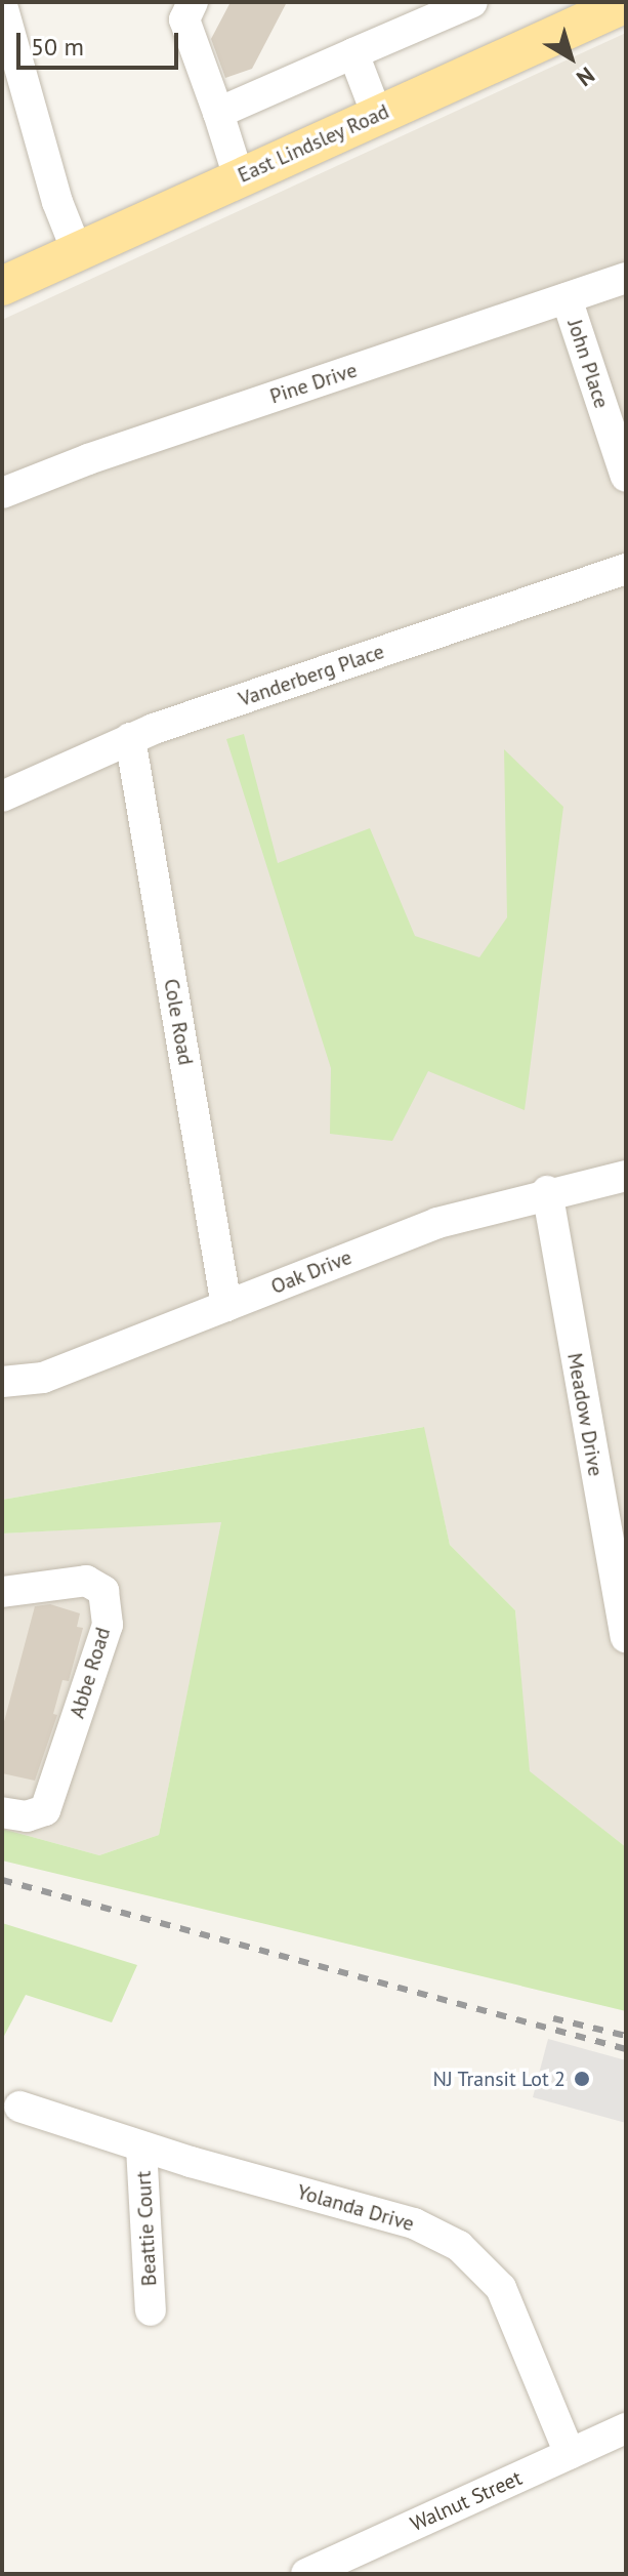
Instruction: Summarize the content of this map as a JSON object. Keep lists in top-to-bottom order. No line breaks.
{"streets":{"main road":["East Lindsley Road"],"street":["John Place","Pine Drive","Vanderberg Place","Cole Road","Oak Drive","Meadow Drive","Abbe Road","Yolanda Drive","Beattie Court","Walnut Street"]},"crossings":[["John Place","Pine Drive"],["Vanderberg Place","Cole Road"],["Cole Road","Oak Drive"],["Oak Drive","Meadow Drive"],["Yolanda Drive","Beattie Court"],["Yolanda Drive","Walnut Street"]],"places":["NJ Transit Lot 2"],"scale_bar":"50 m","north":"bottom right"}
